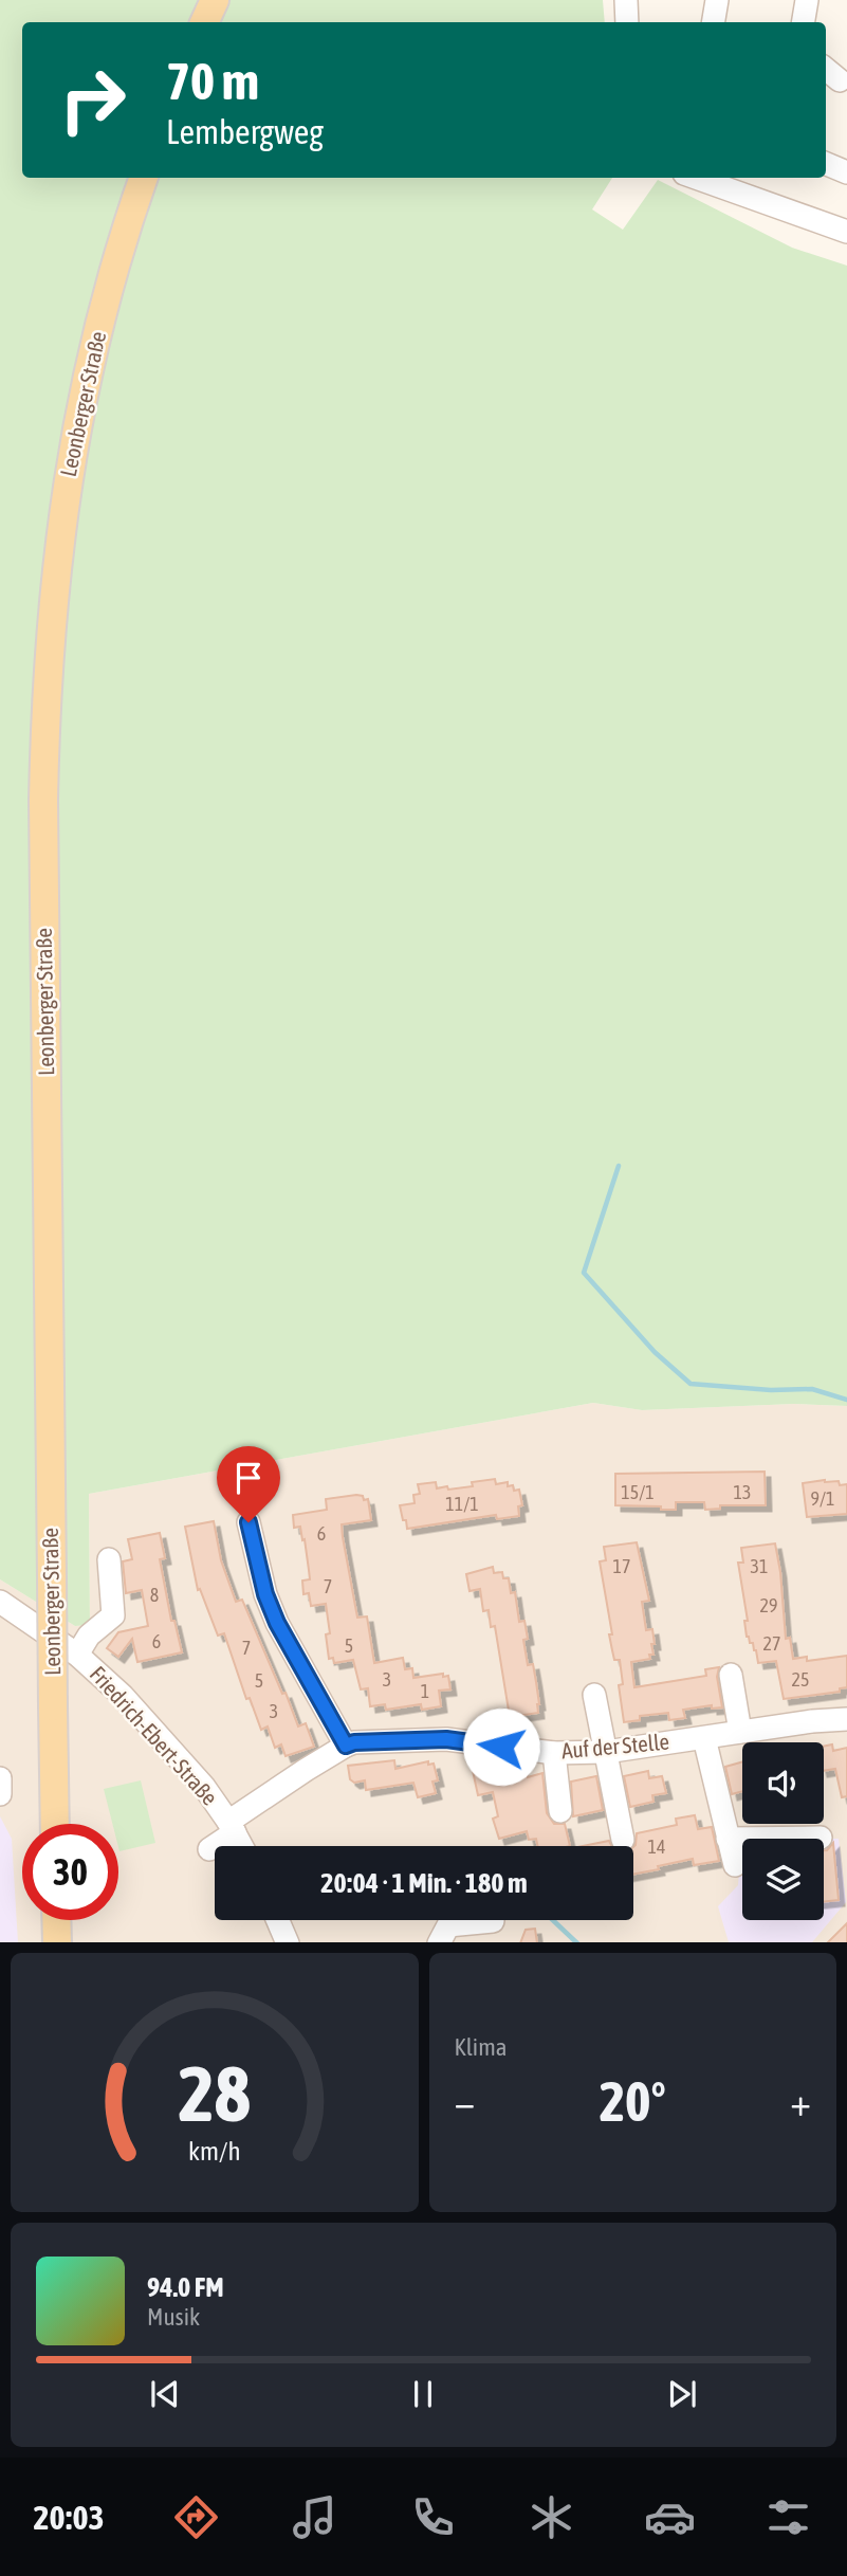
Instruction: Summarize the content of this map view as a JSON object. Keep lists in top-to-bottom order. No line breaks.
{"streets":{"main road":["Leonberger Straße"],"street":["Friedrich-Ebert-Straße","Auf der Stelle"]},"crossings":[["Friedrich-Ebert-Straße","Auf der Stelle"]],"house_numbers":["15/1","13","9/1","11/1","6","17","31","7","8","29","6","27","5","7","3","25","5","1","3","14"],"page":{"turn":["70 m","Lembergweg"],"limit":"30","trip":"20:04 · 1 Min. · 180 m","tile":"Klima","heat":["−","20°","+"],"song":["94.0 FM","Musik"],"tabs":"20:03","gauge":["28","km/h"]}}
